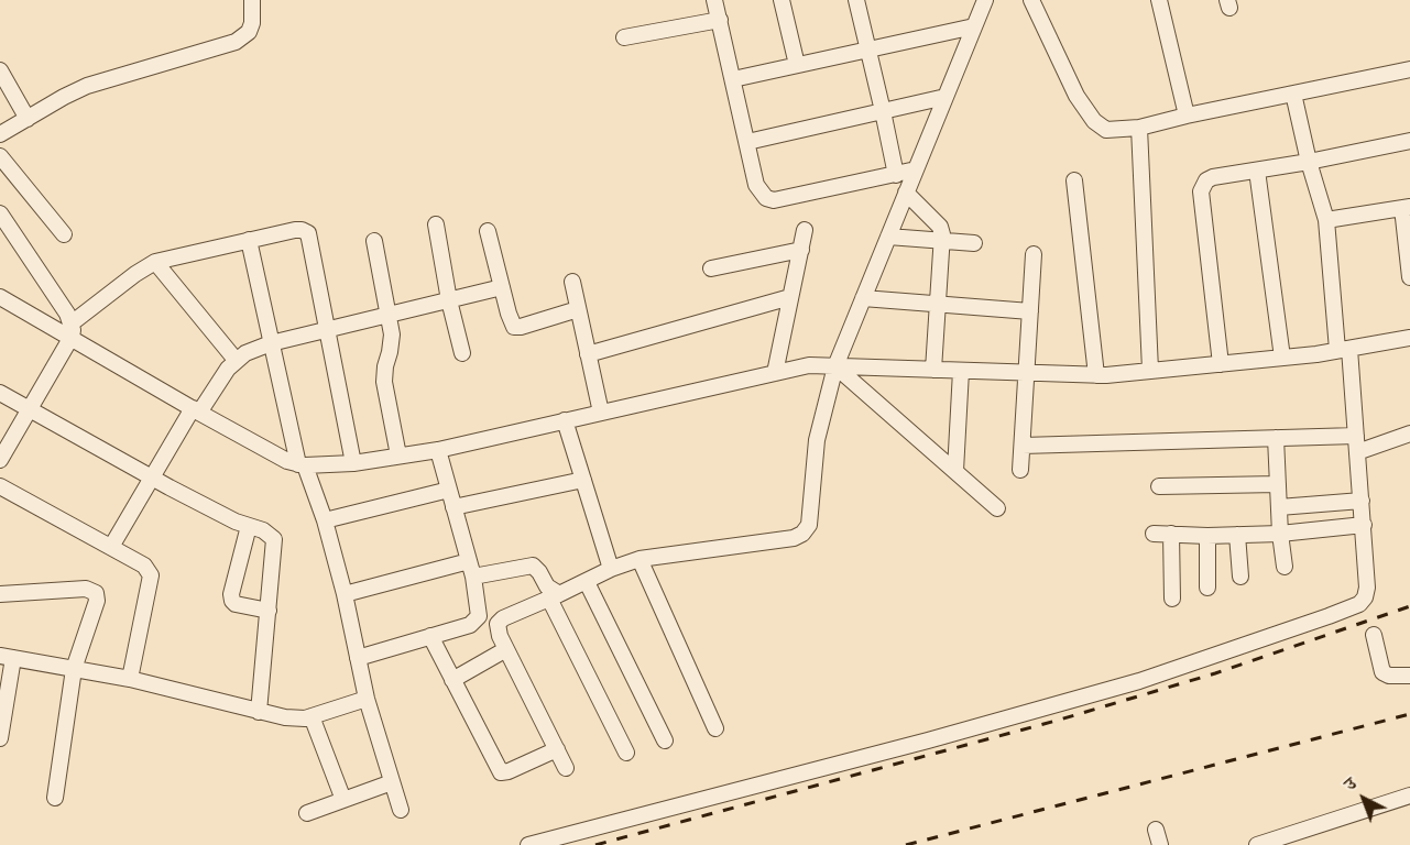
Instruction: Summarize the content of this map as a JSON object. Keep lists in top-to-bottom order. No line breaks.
{"north":"top left"}
